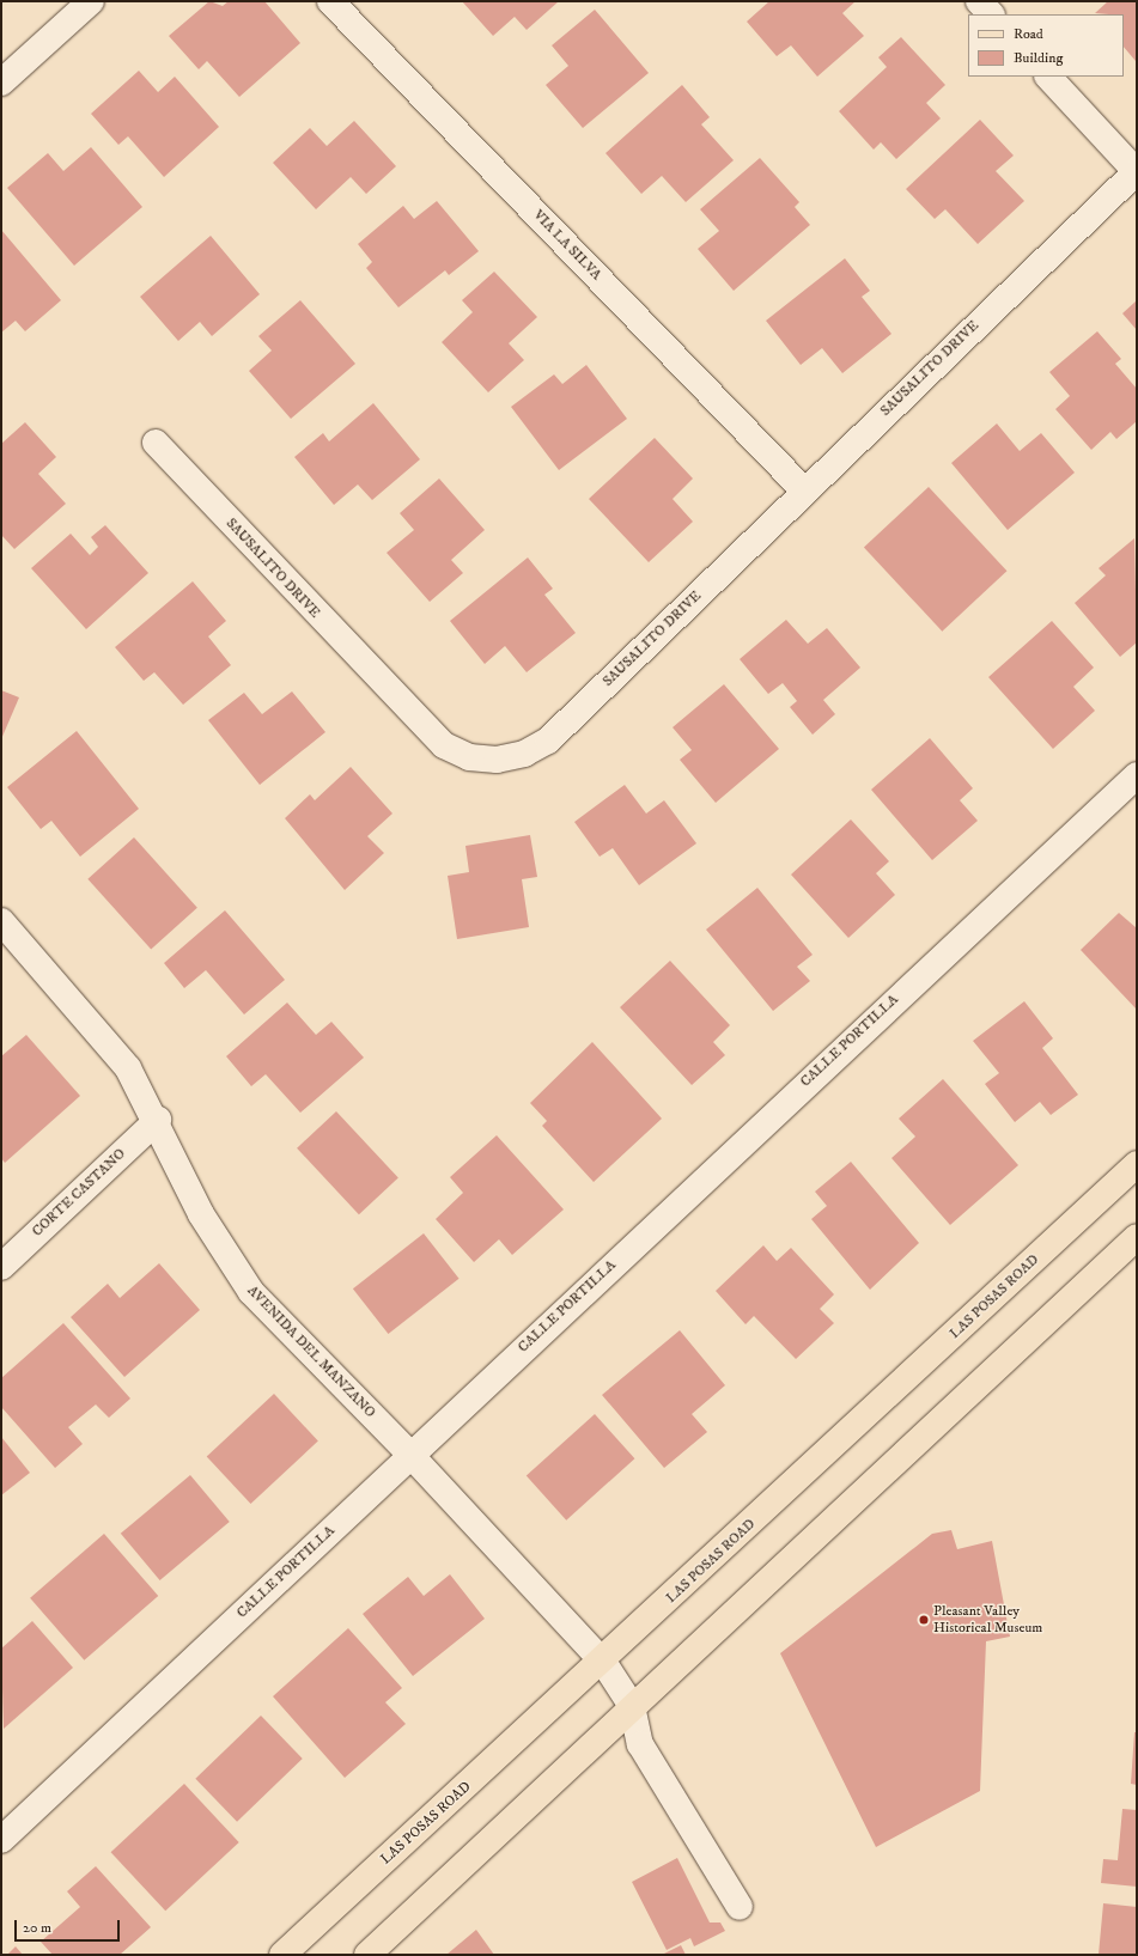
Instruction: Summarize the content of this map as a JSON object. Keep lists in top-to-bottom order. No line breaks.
{"streets":{"main road":["LAS POSAS ROAD"],"street":["VIA LA SILVA","SAUSALITO DRIVE","CALLE PORTILLA","CORTE CASTANO","AVENIDA DEL MANZANO"]},"crossings":[["VIA LA SILVA","SAUSALITO DRIVE"],["CALLE PORTILLA","AVENIDA DEL MANZANO"],["CORTE CASTANO","AVENIDA DEL MANZANO"],["LAS POSAS ROAD","AVENIDA DEL MANZANO"]],"places":["Pleasant Valley Historical Museum"],"legend":["Road","Building"],"scale_bar":"20 m"}
